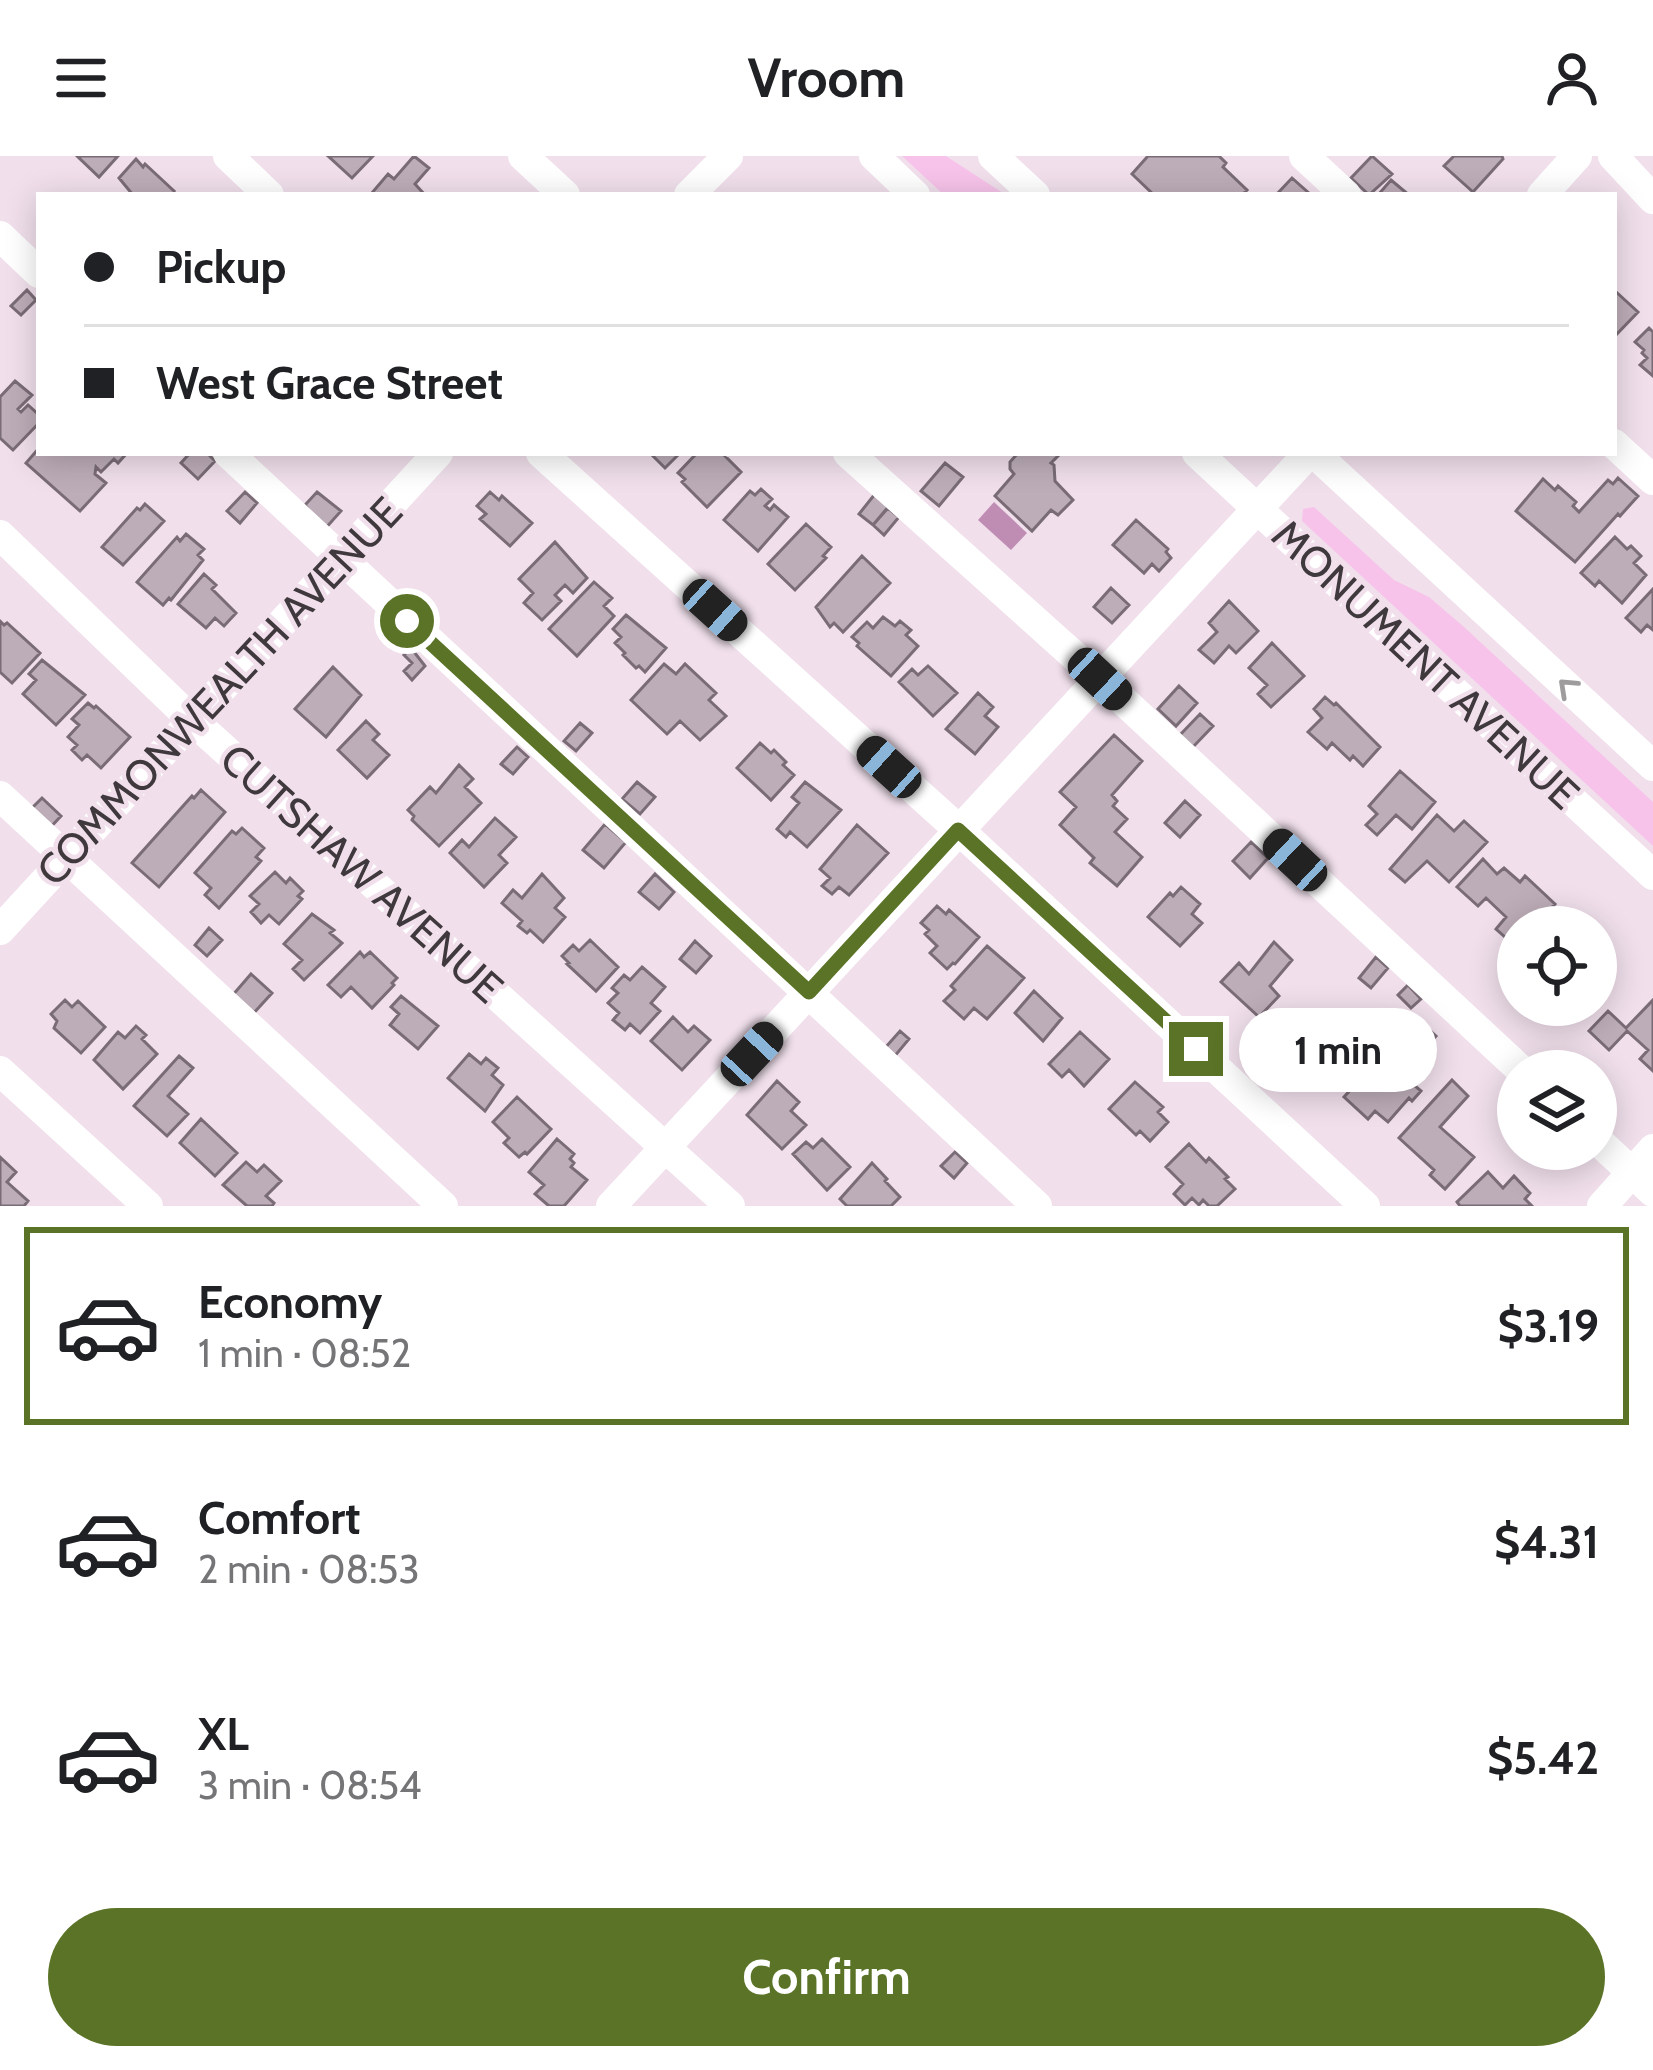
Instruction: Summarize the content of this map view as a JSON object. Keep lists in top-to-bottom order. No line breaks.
{"streets":{"street":["MONUMENT AVENUE","COMMONWEALTH AVENUE","CUTSHAW AVENUE"]},"crossings":[["COMMONWEALTH AVENUE","CUTSHAW AVENUE"]],"page":{"header":"Vroom","banner":["Pickup","West Grace Street"],"bubble":"1 min","list":[{"name":"Economy","note":"1 min · 08:52","value":"$3.19"},{"name":"Comfort","note":"2 min · 08:53","value":"$4.31"},{"name":"XL","note":"3 min · 08:54","value":"$5.42"}],"buttons":"Confirm"}}
